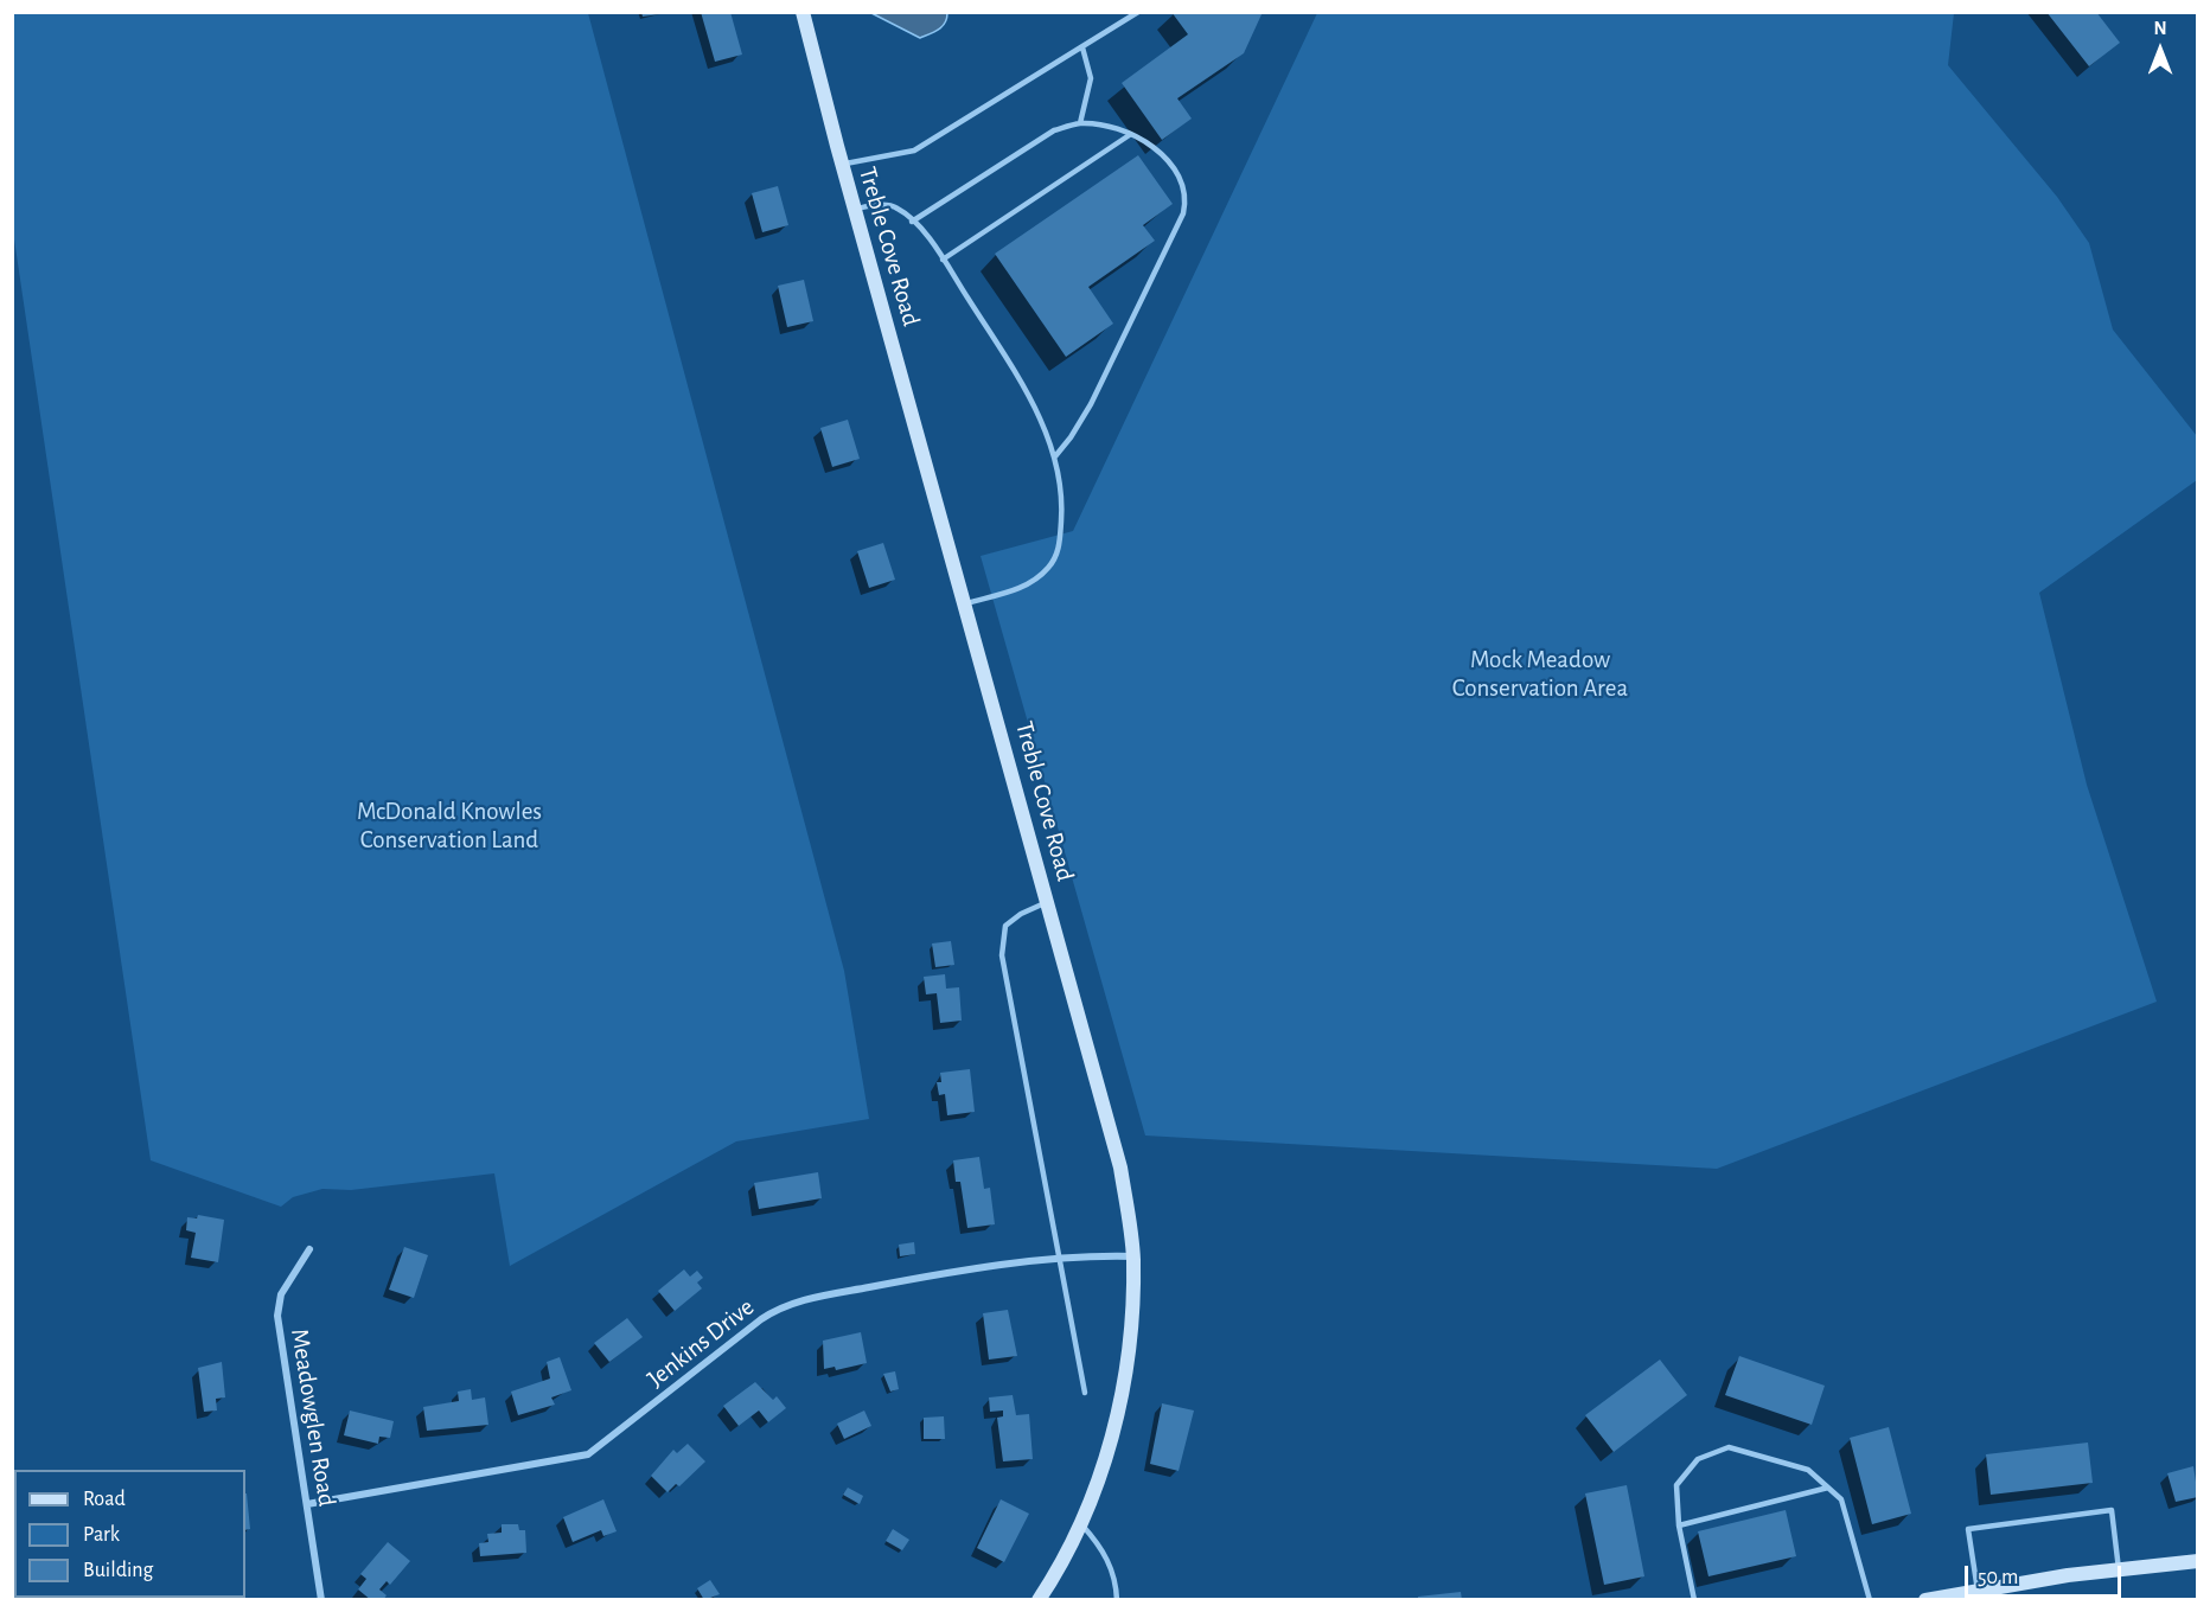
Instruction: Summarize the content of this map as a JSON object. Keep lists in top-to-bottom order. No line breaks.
{"streets":{"main road":["Treble Cove Road"],"street":["Jenkins Drive","Meadowglen Road"]},"crossings":[["Treble Cove Road","Jenkins Drive"],["Jenkins Drive","Meadowglen Road"]],"parks":["Mock Meadow Conservation Area","McDonald Knowles Conservation Land"],"legend":["Road","Park","Building"],"scale_bar":"50 m","north":"top"}
